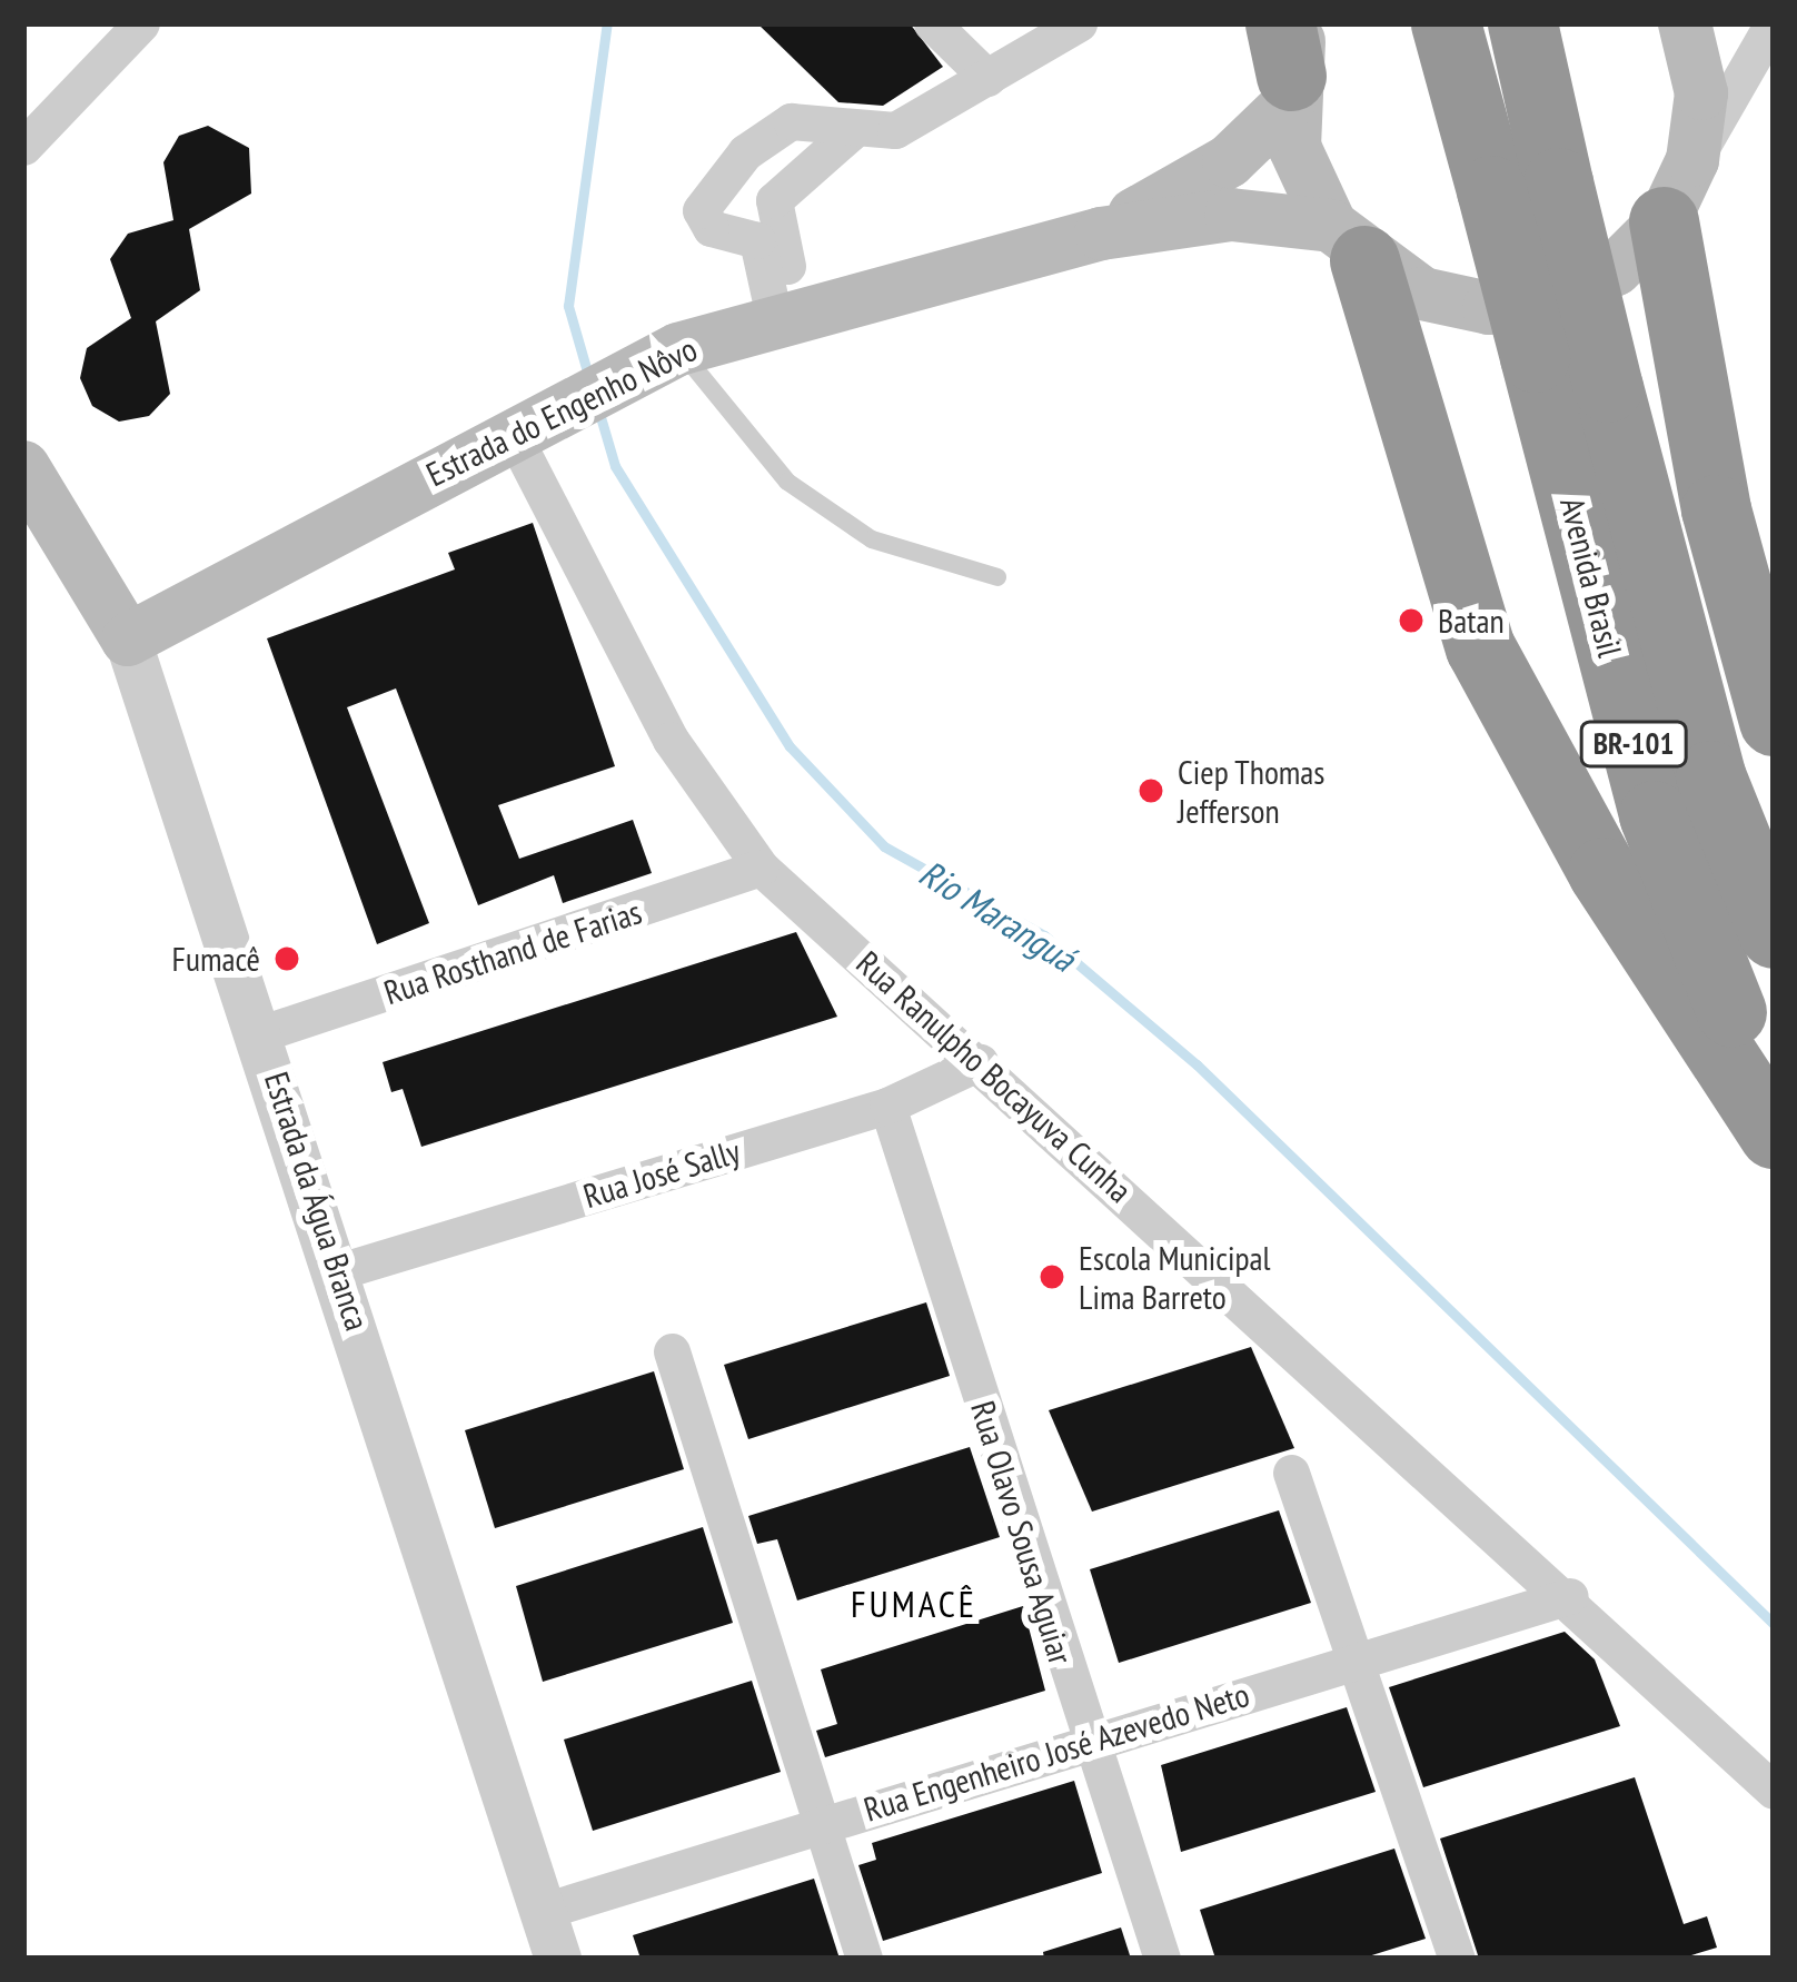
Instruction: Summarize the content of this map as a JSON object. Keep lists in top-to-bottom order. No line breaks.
{"streets":{"highway":["Avenida Brasil","BR-101"],"main road":["Estrada do Engenho Nôvo","Estrada da Água Branca"],"street":["Rua Rosthand de Farias","Rua Ranulpho Bocayuva Cunha","Rua José Sally","Rua Olavo Sousa Aguiar","Rua Engenheiro José Azevedo Neto"]},"crossings":[["Estrada do Engenho Nôvo","Rua Ranulpho Bocayuva Cunha"],["Estrada do Engenho Nôvo","Estrada da Água Branca"],["Rua Rosthand de Farias","Rua Ranulpho Bocayuva Cunha"],["Rua Rosthand de Farias","Estrada da Água Branca"],["Rua Ranulpho Bocayuva Cunha","Rua José Sally"],["Rua Ranulpho Bocayuva Cunha","Rua Engenheiro José Azevedo Neto"],["Rua José Sally","Estrada da Água Branca"],["Rua José Sally","Rua Olavo Sousa Aguiar"],["Estrada da Água Branca","Rua Engenheiro José Azevedo Neto"],["Rua Olavo Sousa Aguiar","Rua Engenheiro José Azevedo Neto"]],"districts":["FUMACÊ"],"water":["Rio Maranguá"],"places":["Batan","Ciep Thomas Jefferson","Fumacê","Escola Municipal Lima Barreto"]}
